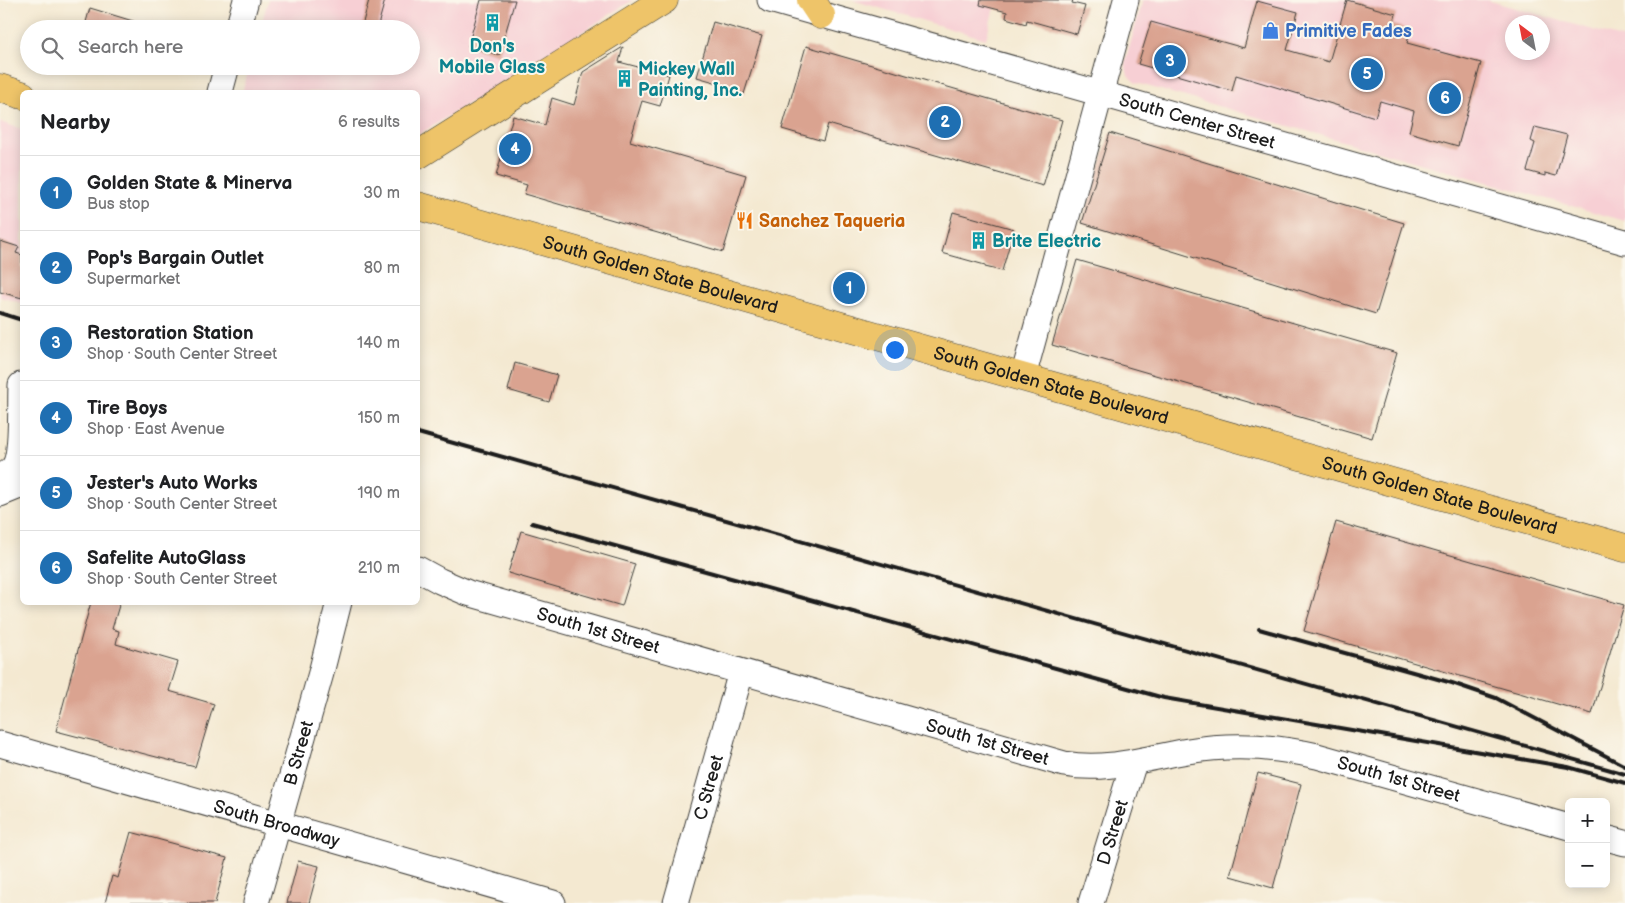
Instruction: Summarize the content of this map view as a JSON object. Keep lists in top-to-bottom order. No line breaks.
{"streets":{"main road":["South Golden State Boulevard"],"street":["South Center Street","South 1st Street","B Street","C Street","South Broadway","D Street"]},"crossings":[["South 1st Street","C Street"],["South 1st Street","D Street"],["B Street","South Broadway"]],"places":{"building":["Don's Mobile Glass","Mickey Wall Painting, Inc.","Brite Electric"],"shop":["Primitive Fades"],"restaurant":["Sanchez Taqueria"]},"north":"top left","page":{"search":"Search here","pins":["3","5","6","2","4","1"],"heading":["Nearby","6 results"],"list":[{"mark":"1","name":"Golden State & Minerva","note":"Bus stop","value":"30 m"},{"mark":"2","name":"Pop's Bargain Outlet","note":"Supermarket","value":"80 m"},{"mark":"3","name":"Restoration Station","note":"Shop · South Center Street","value":"140 m"},{"mark":"4","name":"Tire Boys","note":"Shop · East Avenue","value":"150 m"},{"mark":"5","name":"Jester's Auto Works","note":"Shop · South Center Street","value":"190 m"},{"mark":"6","name":"Safelite AutoGlass","note":"Shop · South Center Street","value":"210 m"}],"map_buttons":["+","−"]}}
